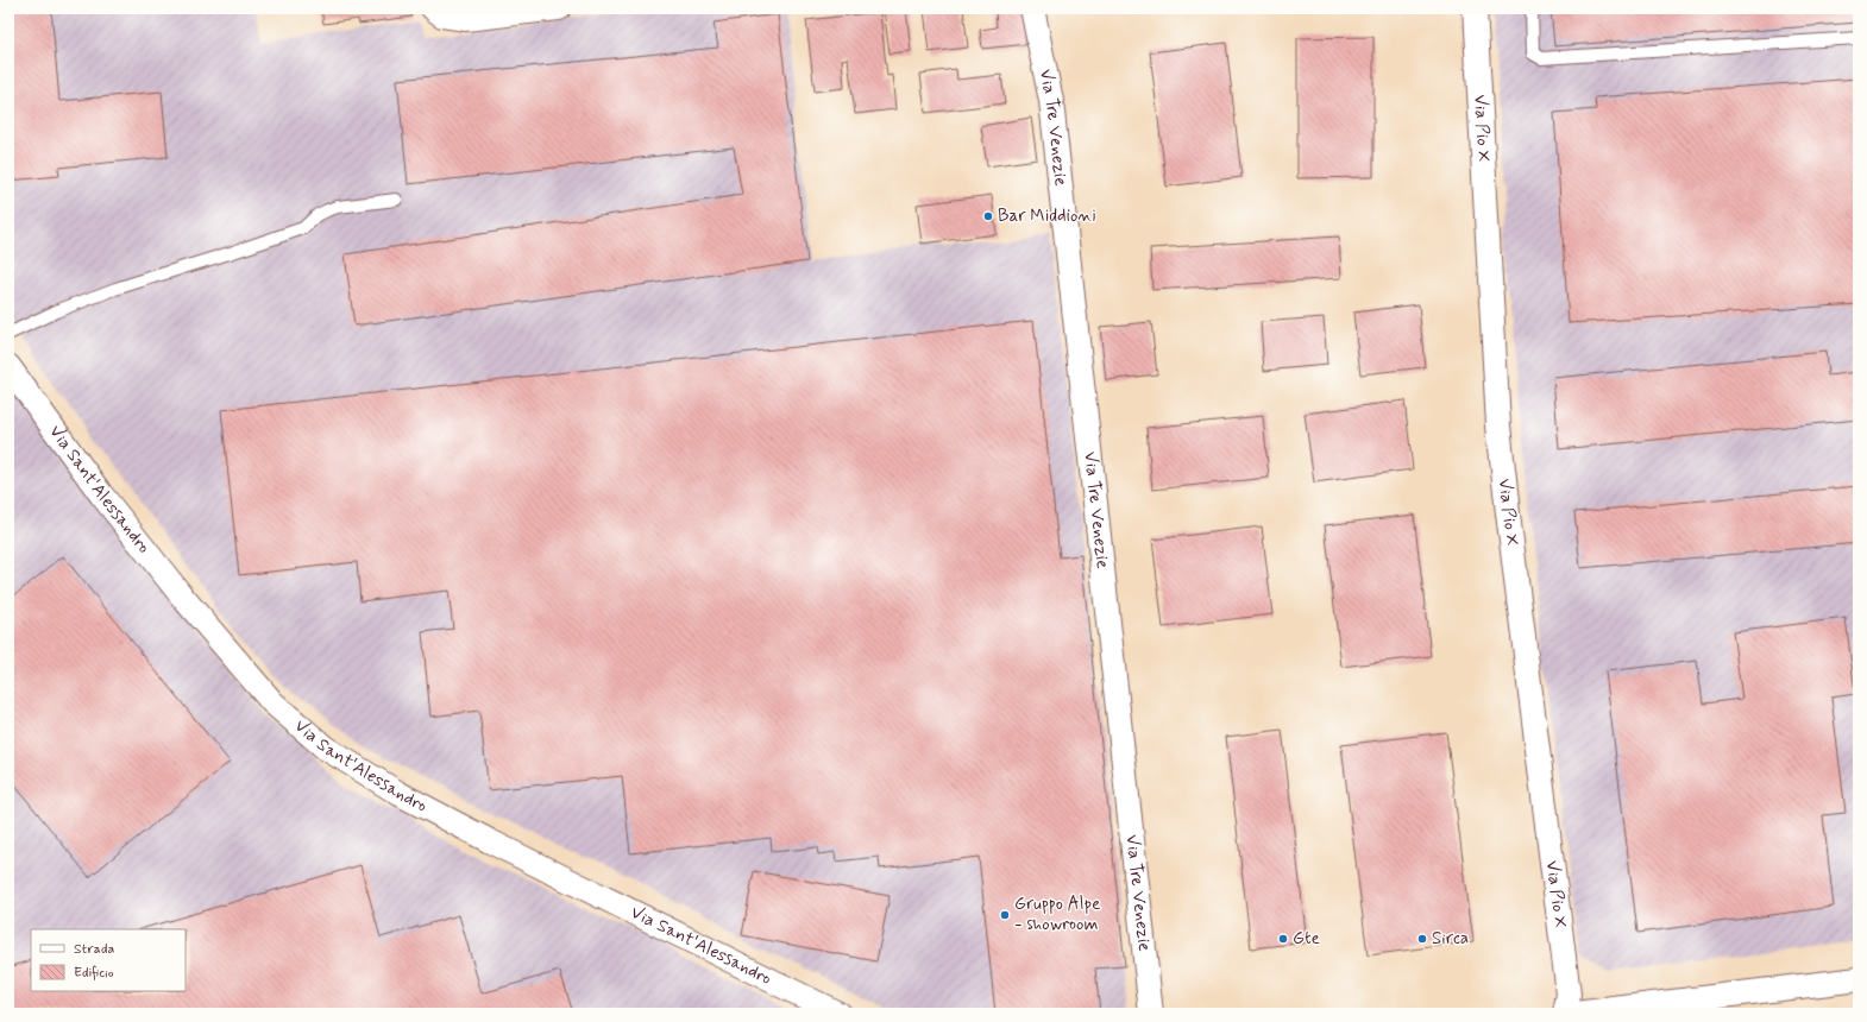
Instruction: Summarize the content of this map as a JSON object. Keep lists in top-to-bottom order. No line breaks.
{"streets":{"street":["Via Tre Venezie","Via Pio X","Via Sant'Alessandro"]},"places":["Bar Middioni","Gruppo Alpe - showroom","Gte","Sirca"],"legend":["Strada","Edificio"]}
